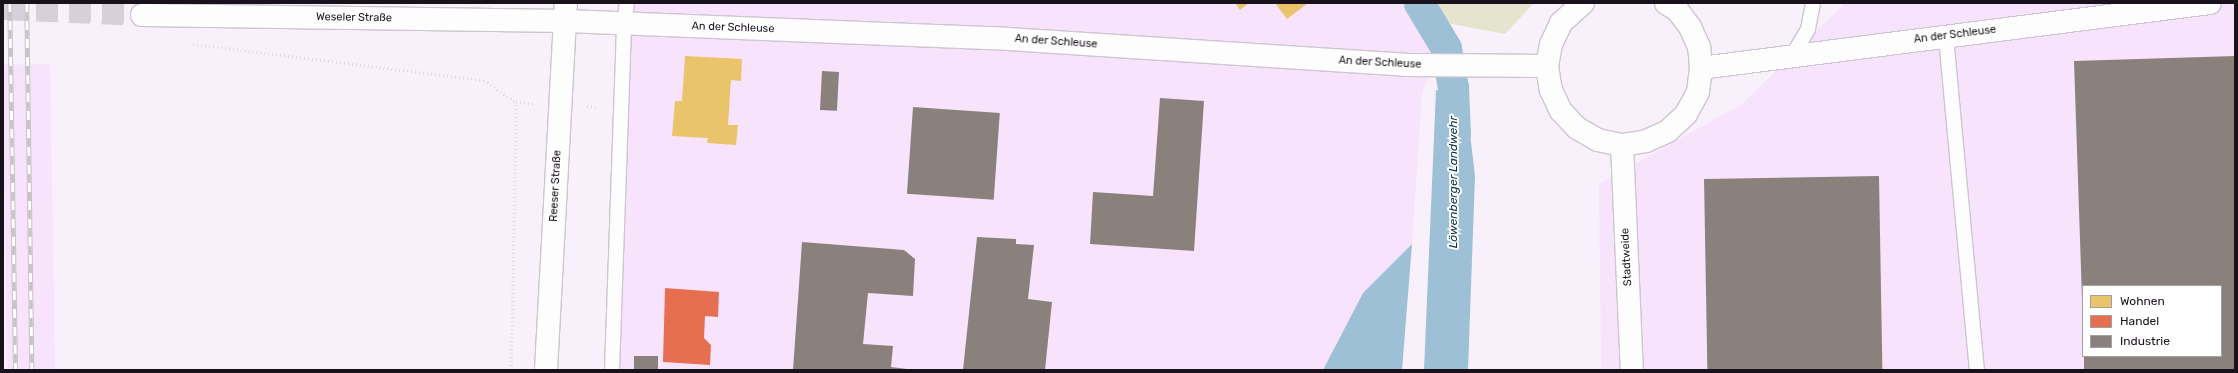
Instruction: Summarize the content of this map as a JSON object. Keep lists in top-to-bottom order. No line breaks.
{"streets":{"street":["Weseler Straße","An der Schleuse","Reeser Straße","Stadtweide"]},"crossings":[["Weseler Straße","An der Schleuse"],["Weseler Straße","Reeser Straße"],["An der Schleuse","Reeser Straße"]],"water":["Löwenberger Landwehr"],"legend":["Wohnen","Handel","Industrie"]}
